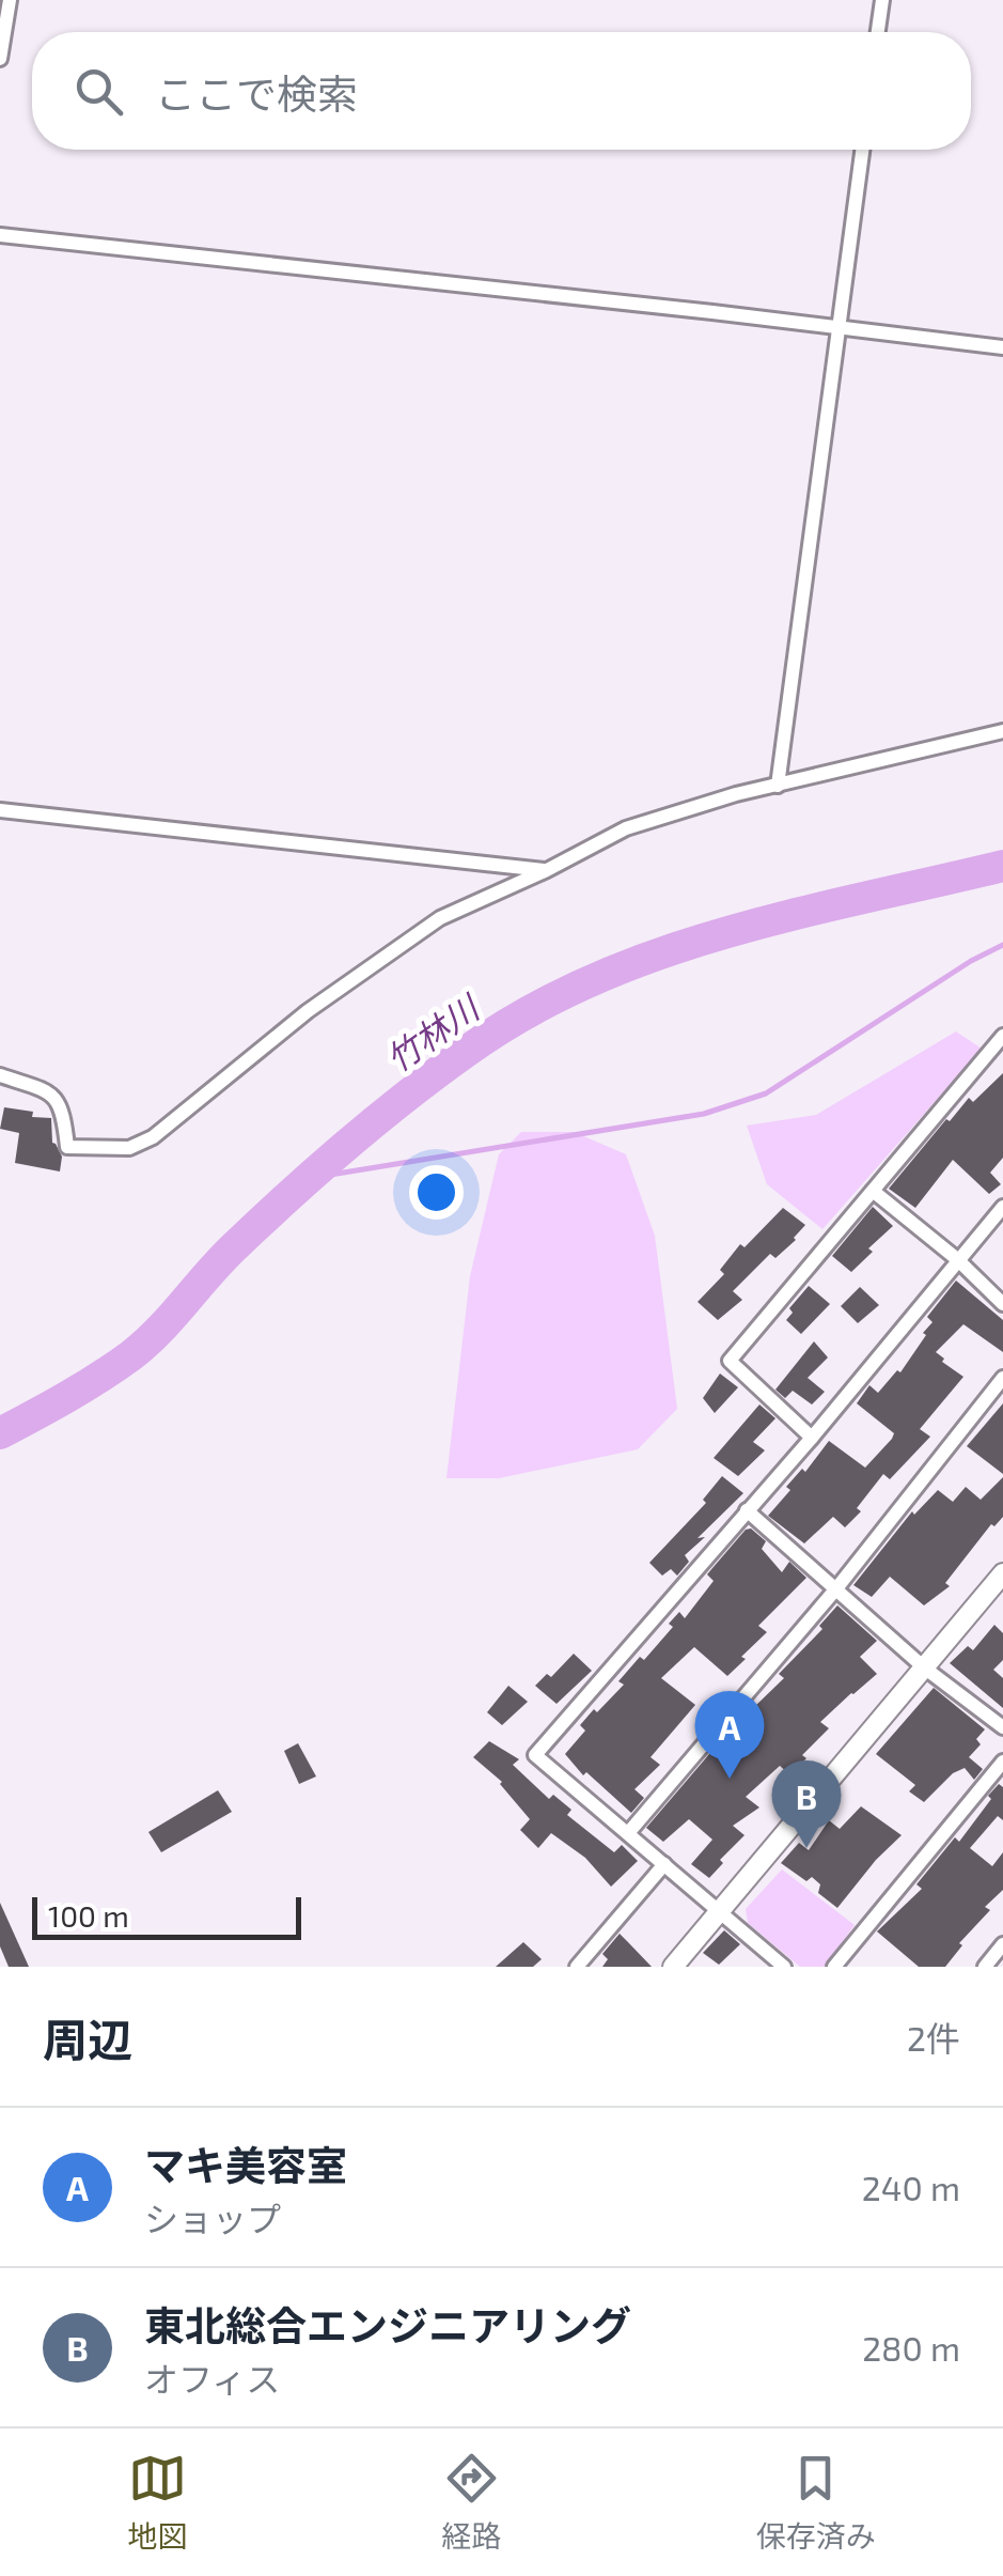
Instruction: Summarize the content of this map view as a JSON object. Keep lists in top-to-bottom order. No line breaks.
{"water":["竹林川"],"scale_bar":"100 m","page":{"search":"ここで検索","pins":["A","B"],"scale":"100 m","heading":["周辺","2件"],"list":[{"mark":"A","name":"マキ美容室","note":"ショップ","value":"240 m"},{"mark":"B","name":"東北総合エンジニアリング","note":"オフィス","value":"280 m"}],"nav":["地図","経路","保存済み"]}}
